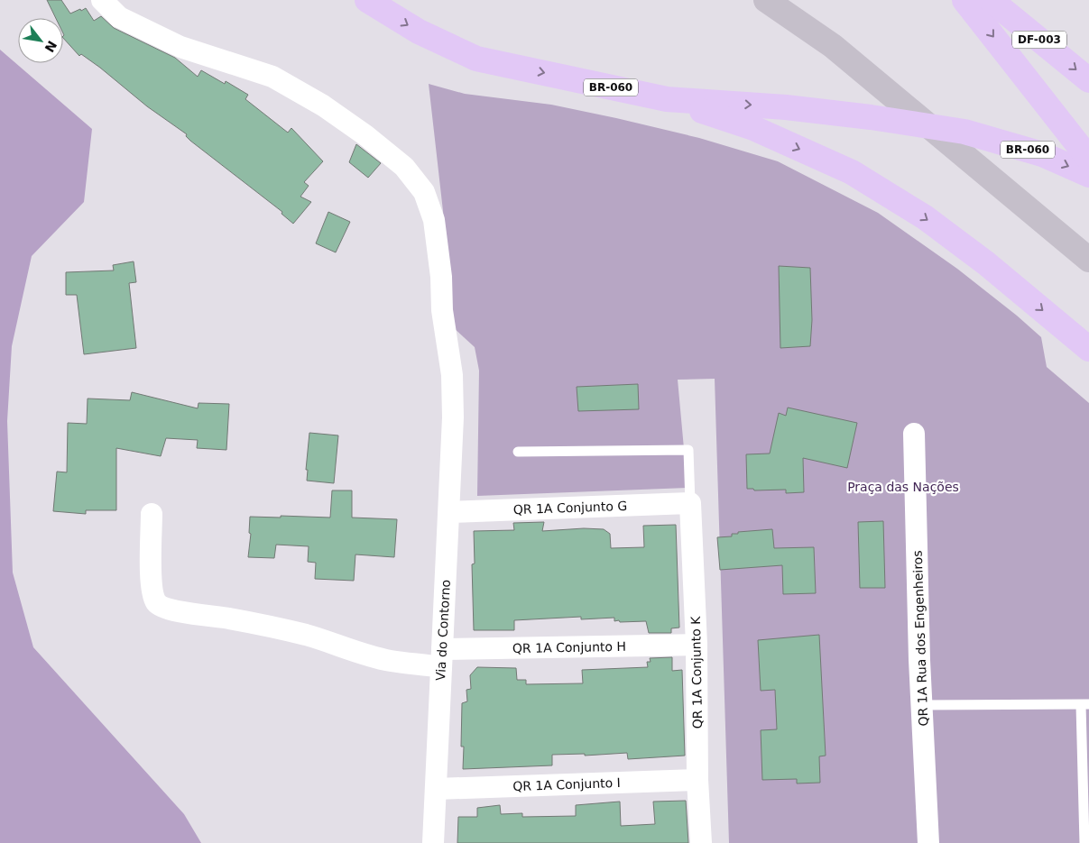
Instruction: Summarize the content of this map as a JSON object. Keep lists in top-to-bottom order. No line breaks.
{"streets":{"highway":["DF-003","BR-060"],"street":["QR 1A Conjunto G","Via do Contorno","QR 1A Rua dos Engenheiros","QR 1A Conjunto H","QR 1A Conjunto K","QR 1A Conjunto I"]},"crossings":[["QR 1A Conjunto G","Via do Contorno"],["QR 1A Conjunto G","QR 1A Conjunto K"],["Via do Contorno","QR 1A Conjunto H"],["Via do Contorno","QR 1A Conjunto I"],["QR 1A Conjunto H","QR 1A Conjunto K"],["QR 1A Conjunto K","QR 1A Conjunto I"]],"parks":["Praça das Nações"],"north":"bottom right"}
